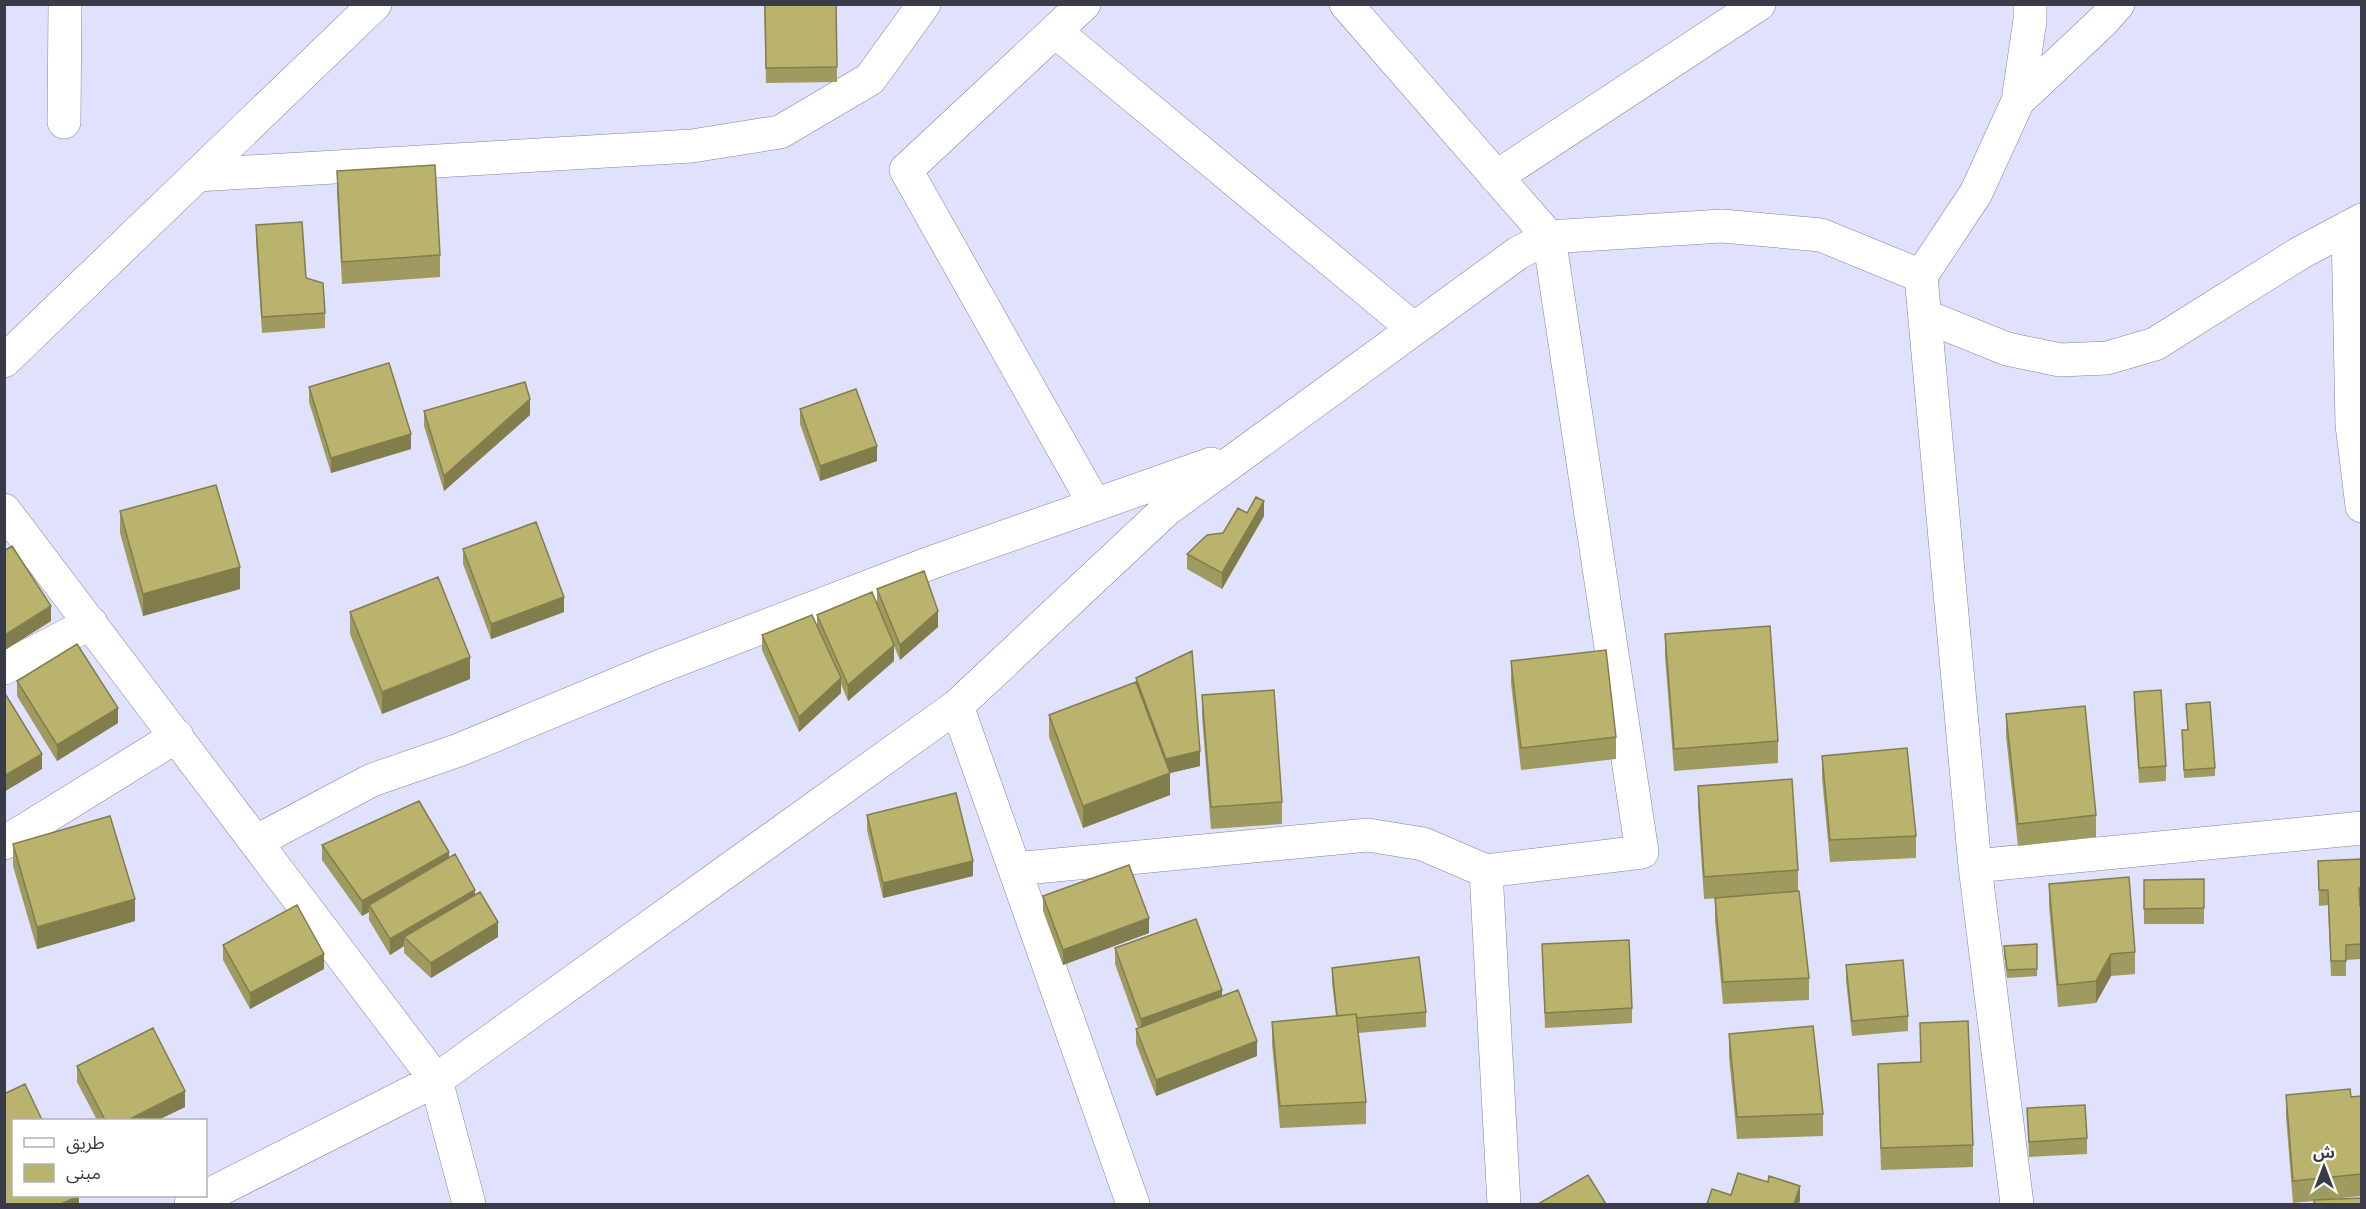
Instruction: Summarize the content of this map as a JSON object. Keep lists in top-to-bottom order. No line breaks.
{"legend":["طريق","مبنى"],"north":"top"}
